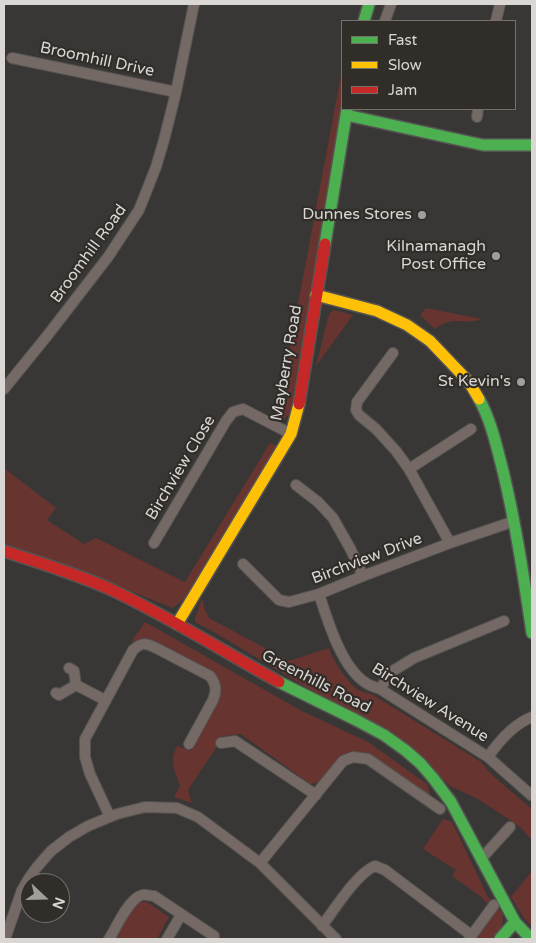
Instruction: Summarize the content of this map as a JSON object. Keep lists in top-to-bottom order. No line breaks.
{"streets":{"street":["Broomhill Drive","Broomhill Road","Mayberry Road","Birchview Close","Birchview Drive","Greenhills Road","Birchview Avenue"]},"crossings":[["Broomhill Drive","Broomhill Road"],["Mayberry Road","Birchview Close"],["Mayberry Road","Greenhills Road"],["Birchview Drive","Birchview Avenue"]],"places":["Dunnes Stores","Kilnamanagh Post Office","St Kevin's"],"legend":["Fast","Slow","Jam"],"north":"right"}
